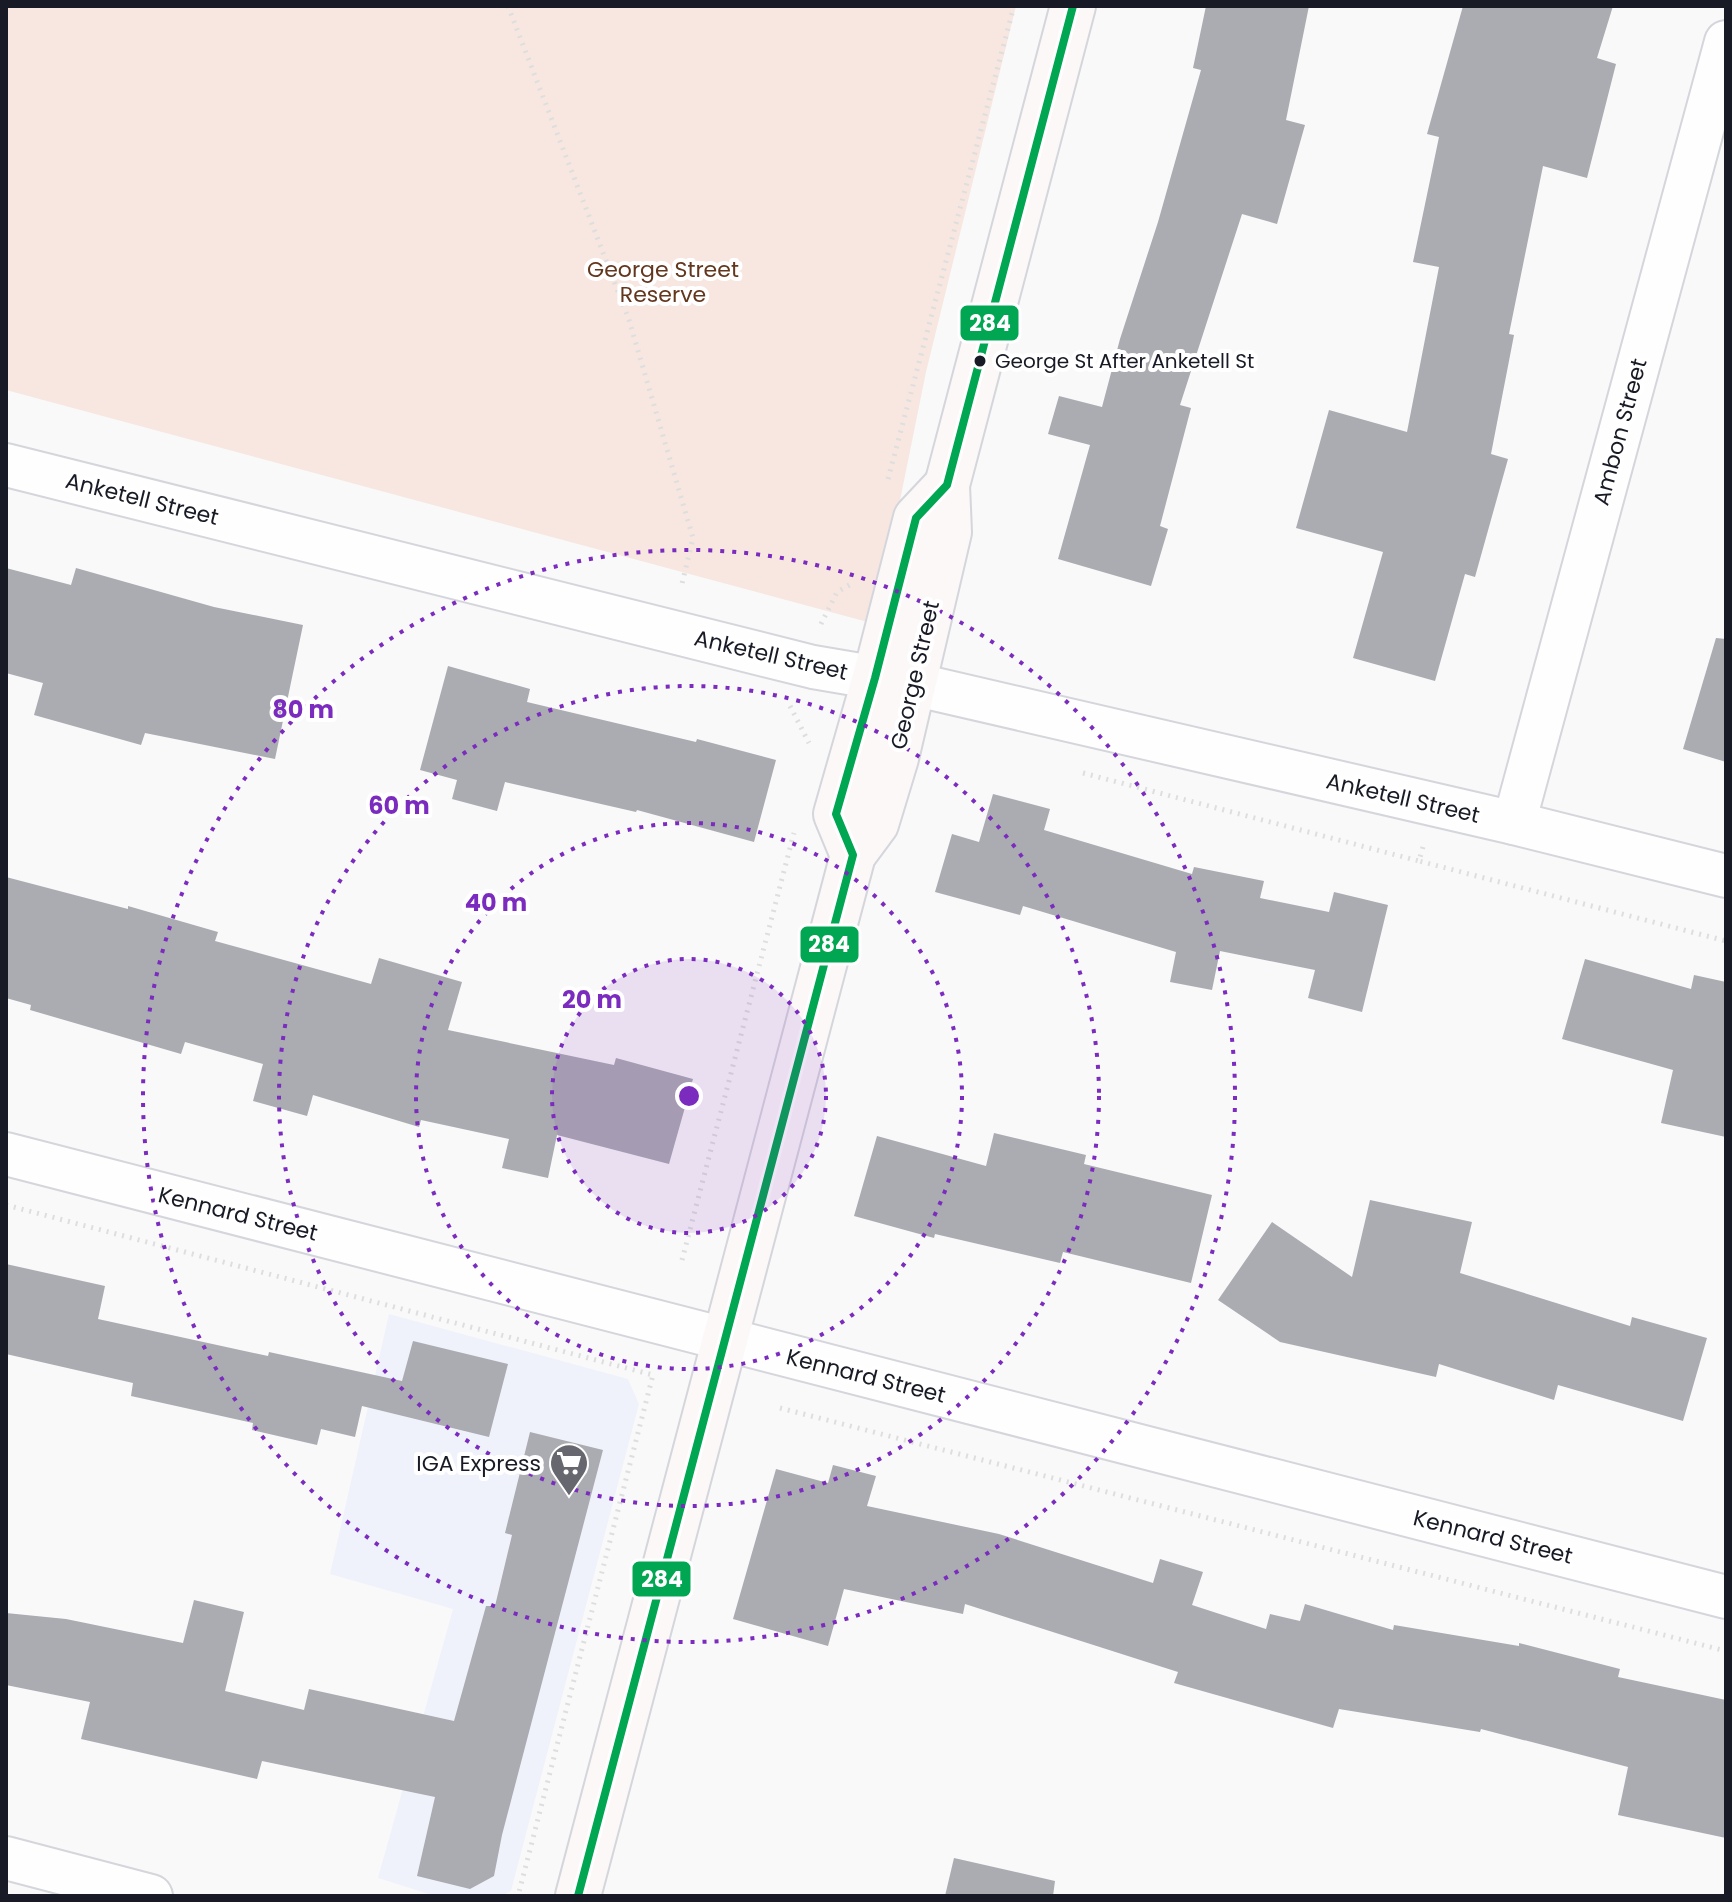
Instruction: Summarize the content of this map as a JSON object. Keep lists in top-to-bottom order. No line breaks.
{"streets":{"main road":["George Street"],"street":["Ambon Street","Anketell Street","Kennard Street"]},"crossings":[["Ambon Street","Anketell Street"],["Anketell Street","George Street"],["George Street","Kennard Street"]],"parks":["George Street Reserve"],"places":{"other":["George St After Anketell St"],"supermarket":["IGA Express"]},"lines":["transit line 284"],"rings":["80 m","60 m","40 m","20 m"]}
